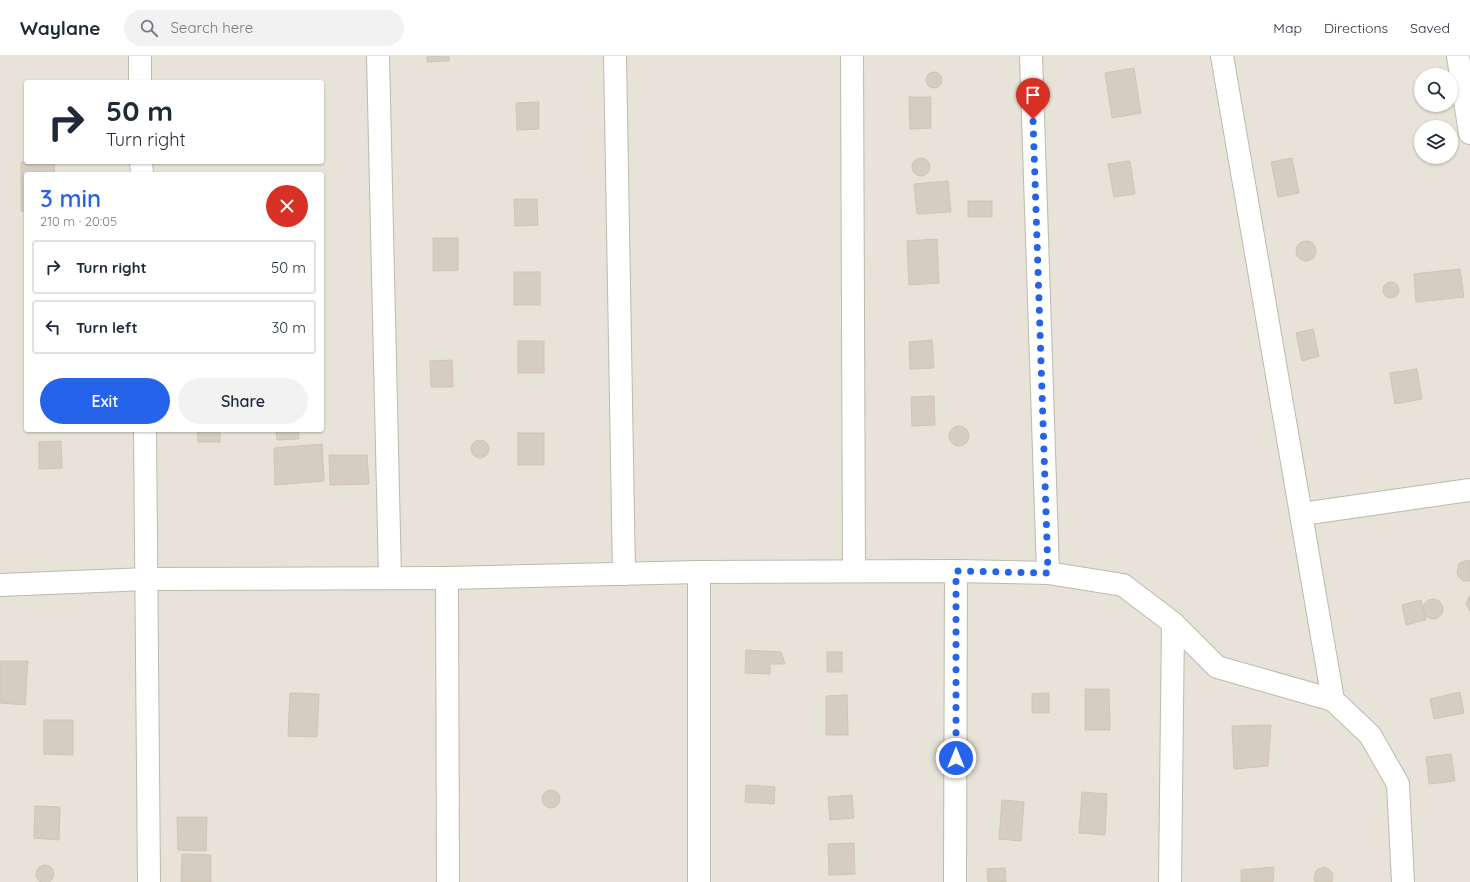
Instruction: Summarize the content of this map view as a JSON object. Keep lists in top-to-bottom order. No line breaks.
{"page":{"header":"Waylane","search":"Search here","nav":["Map","Directions","Saved"],"turn":["50 m","Turn right"],"heading":["3 min","210 m · 20:05"],"list":[{"name":"Turn right","value":"50 m"},{"name":"Turn left","value":"30 m"}],"buttons":["Exit","Share"]}}
